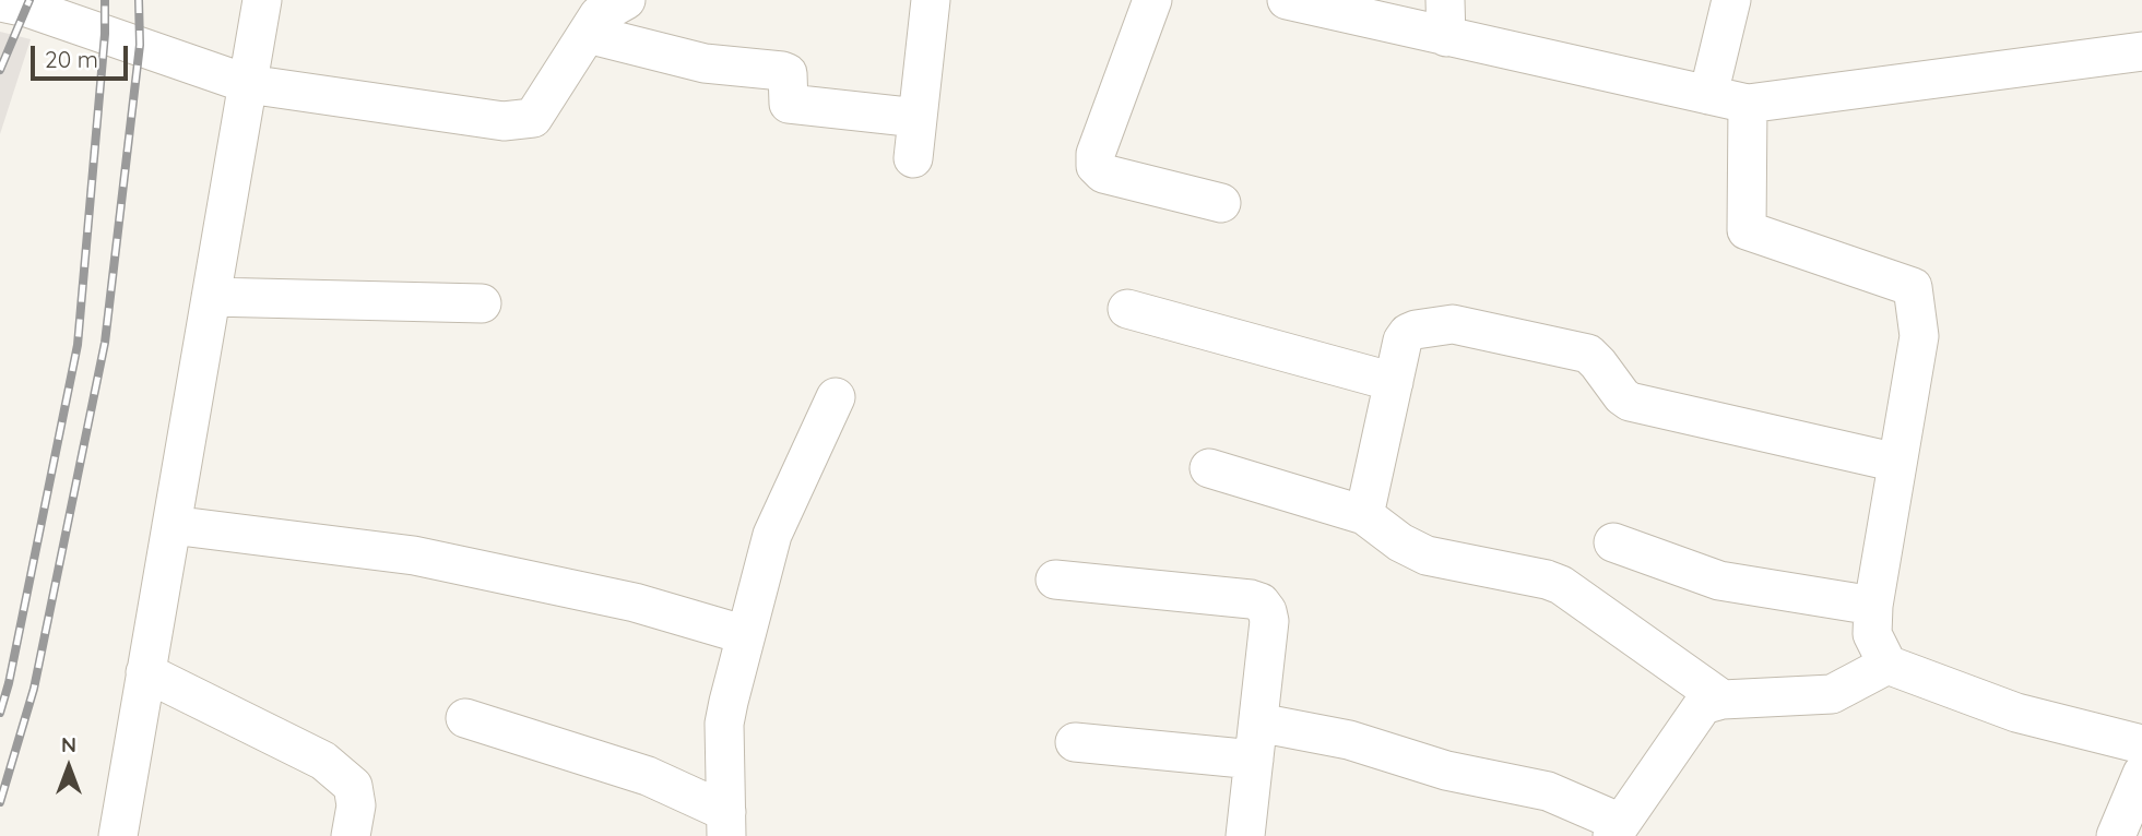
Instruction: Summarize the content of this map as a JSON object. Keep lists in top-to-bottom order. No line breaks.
{"scale_bar":"20 m","north":"top"}
